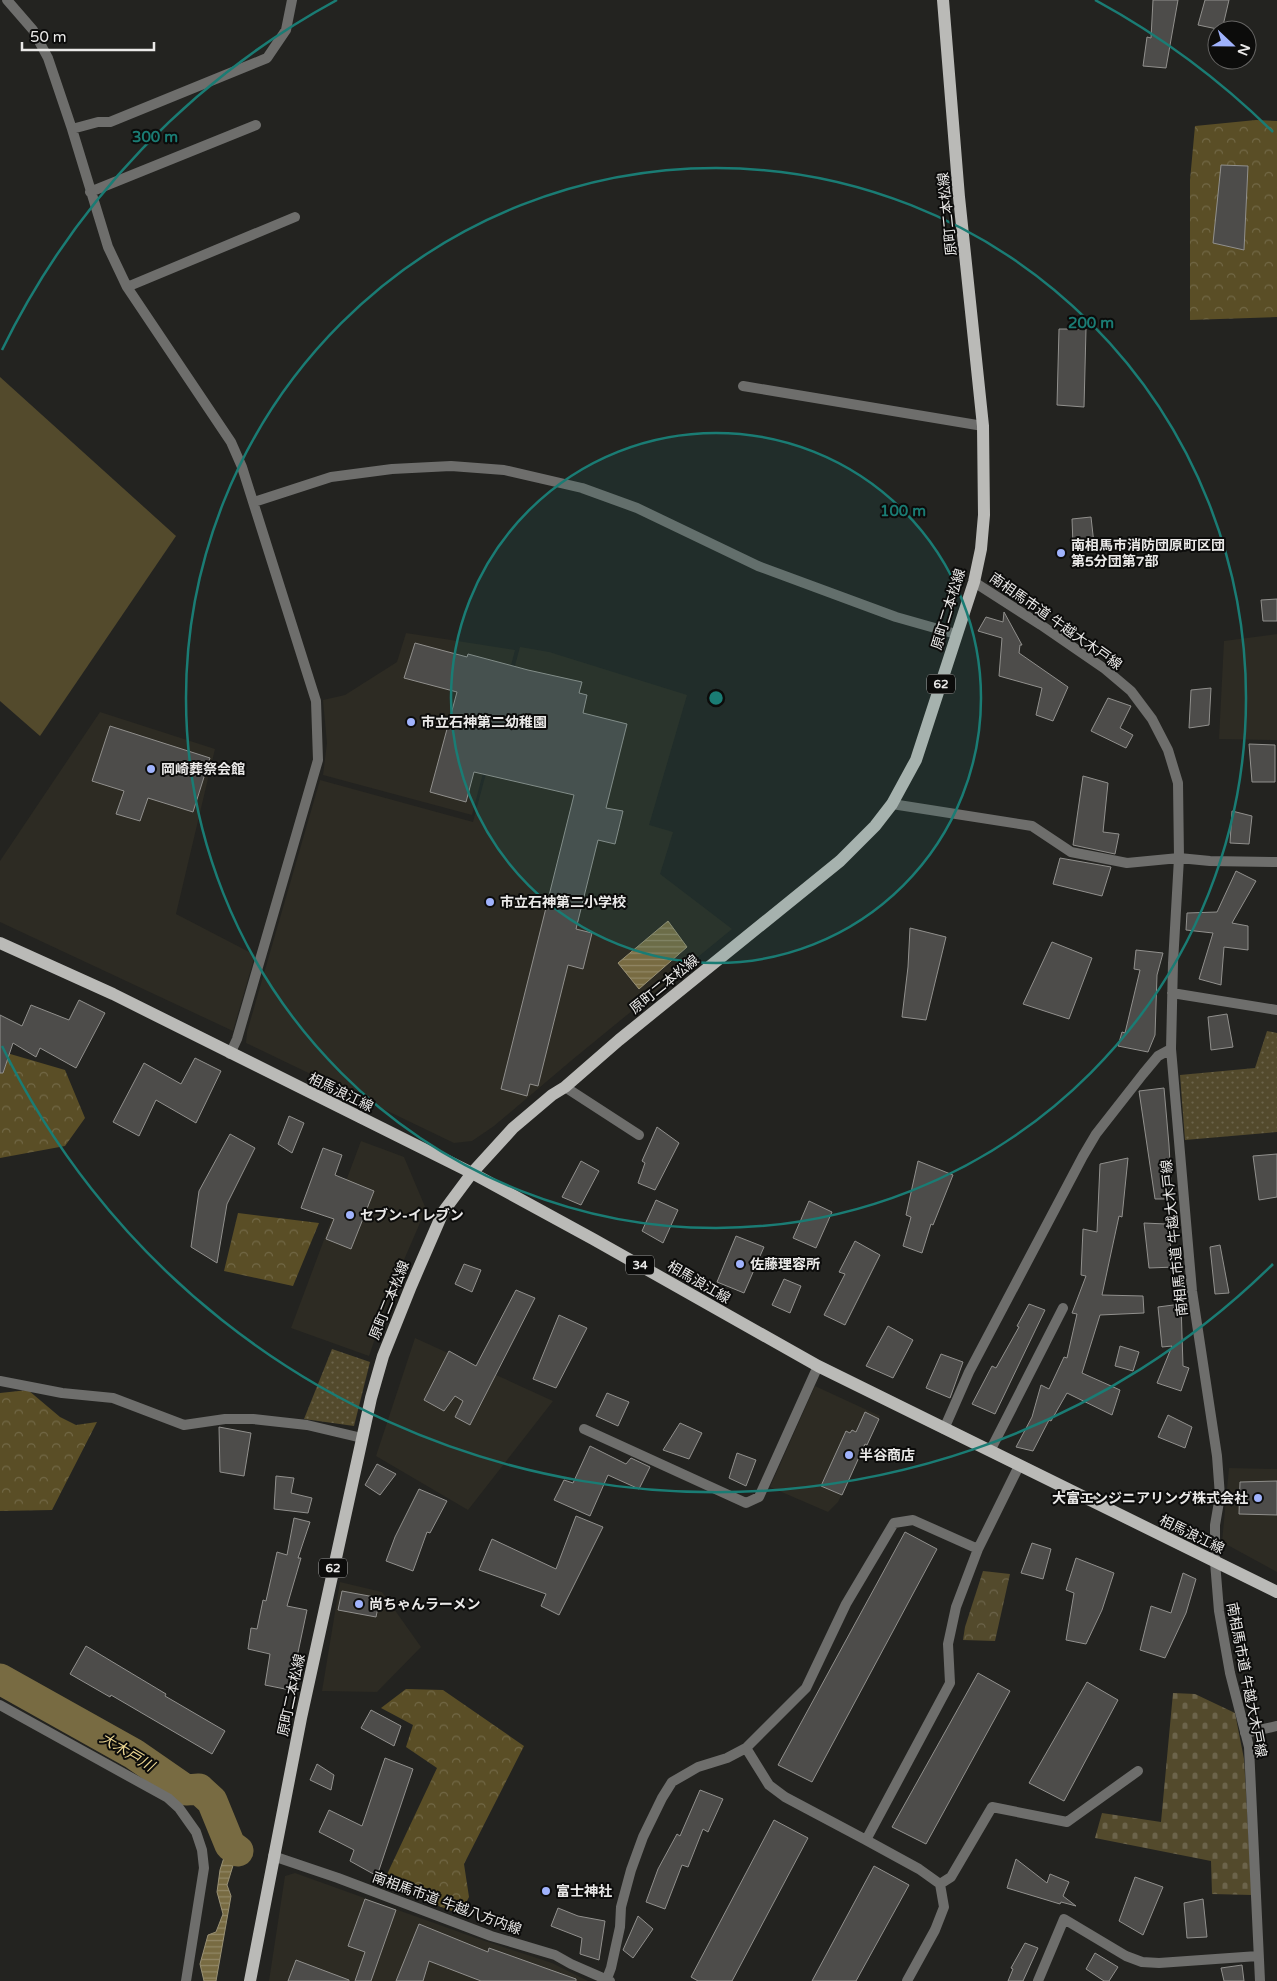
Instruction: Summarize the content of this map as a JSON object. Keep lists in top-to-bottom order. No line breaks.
{"streets":{"main road":["原町二本松線","62","相馬浪江線","34"],"street":["南相馬市道 牛越大木戸線","南相馬市道 牛越八方内線"]},"crossings":[["原町二本松線","南相馬市道 牛越大木戸線"],["原町二本松線","相馬浪江線"],["原町二本松線","南相馬市道 牛越八方内線"],["南相馬市道 牛越大木戸線","相馬浪江線"]],"water":["大木戸川"],"places":["南相馬市消防団原町区団 第5分団第7部","市立石神第二幼稚園","岡崎葬祭会館","市立石神第二小学校","セブン-イレブン","佐藤理容所","半谷商店","大富エンジニアリング株式会社","尚ちゃんラーメン","富士神社"],"scale_bar":"50 m","north":"right","rings":["300 m","200 m","100 m"]}
